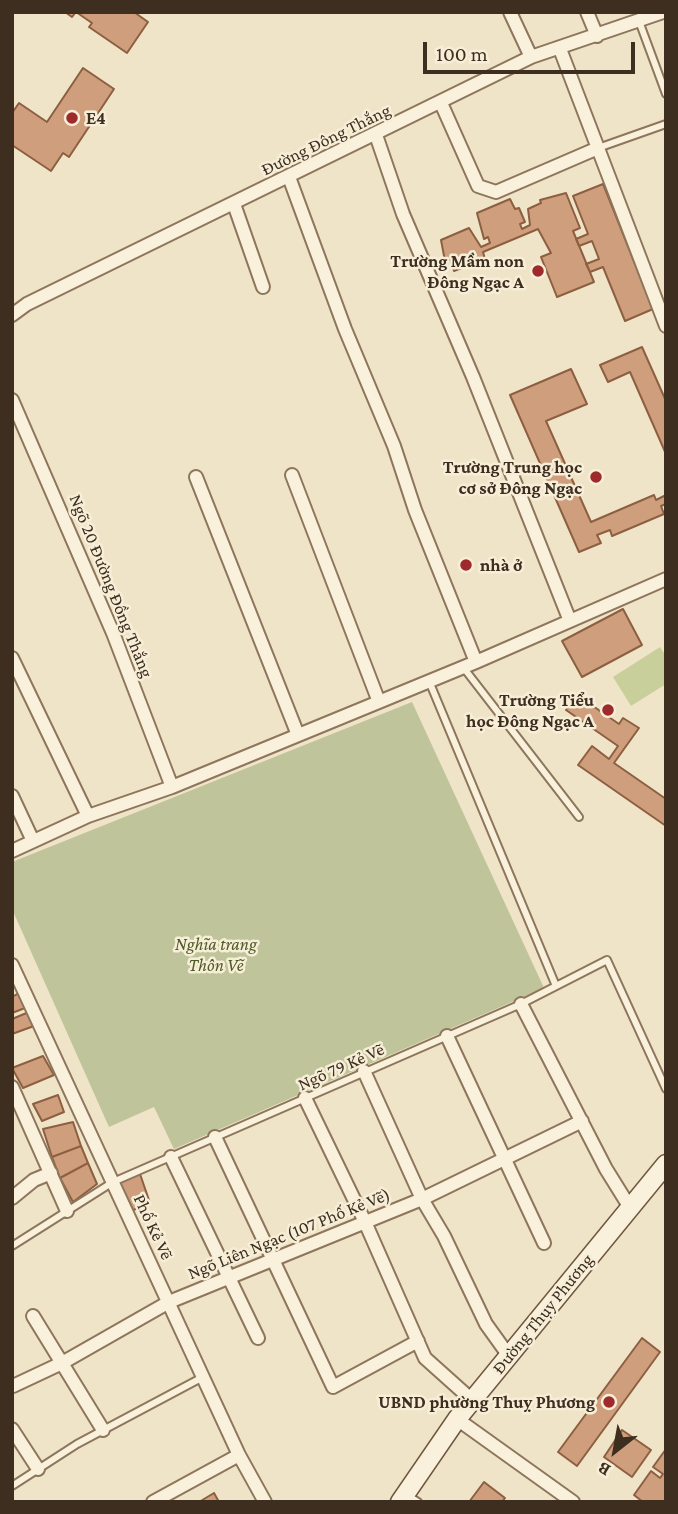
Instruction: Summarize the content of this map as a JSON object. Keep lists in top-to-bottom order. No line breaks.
{"streets":{"main road":["Đường Thụy Phương"],"street":["Đường Đông Thắng","Ngõ 20 Đường Đồng Thắng","Phố Kẻ Vẽ","Ngõ Liên Ngạc (107 Phố Kẻ Vẽ)"],"lane":["Ngõ 79 Kẻ Vẽ"]},"crossings":[["Ngõ 79 Kẻ Vẽ","Phố Kẻ Vẽ"],["Phố Kẻ Vẽ","Ngõ Liên Ngạc (107 Phố Kẻ Vẽ)"]],"parks":["Nghĩa trang Thôn Vẽ"],"places":["E4","Trường Mầm non Đông Ngạc A","Trường Trung học cơ sở Đông Ngạc","nhà ở","Trường Tiểu học Đông Ngạc A","UBND phường Thuỵ Phương"],"scale_bar":"100 m","north":"bottom left"}
